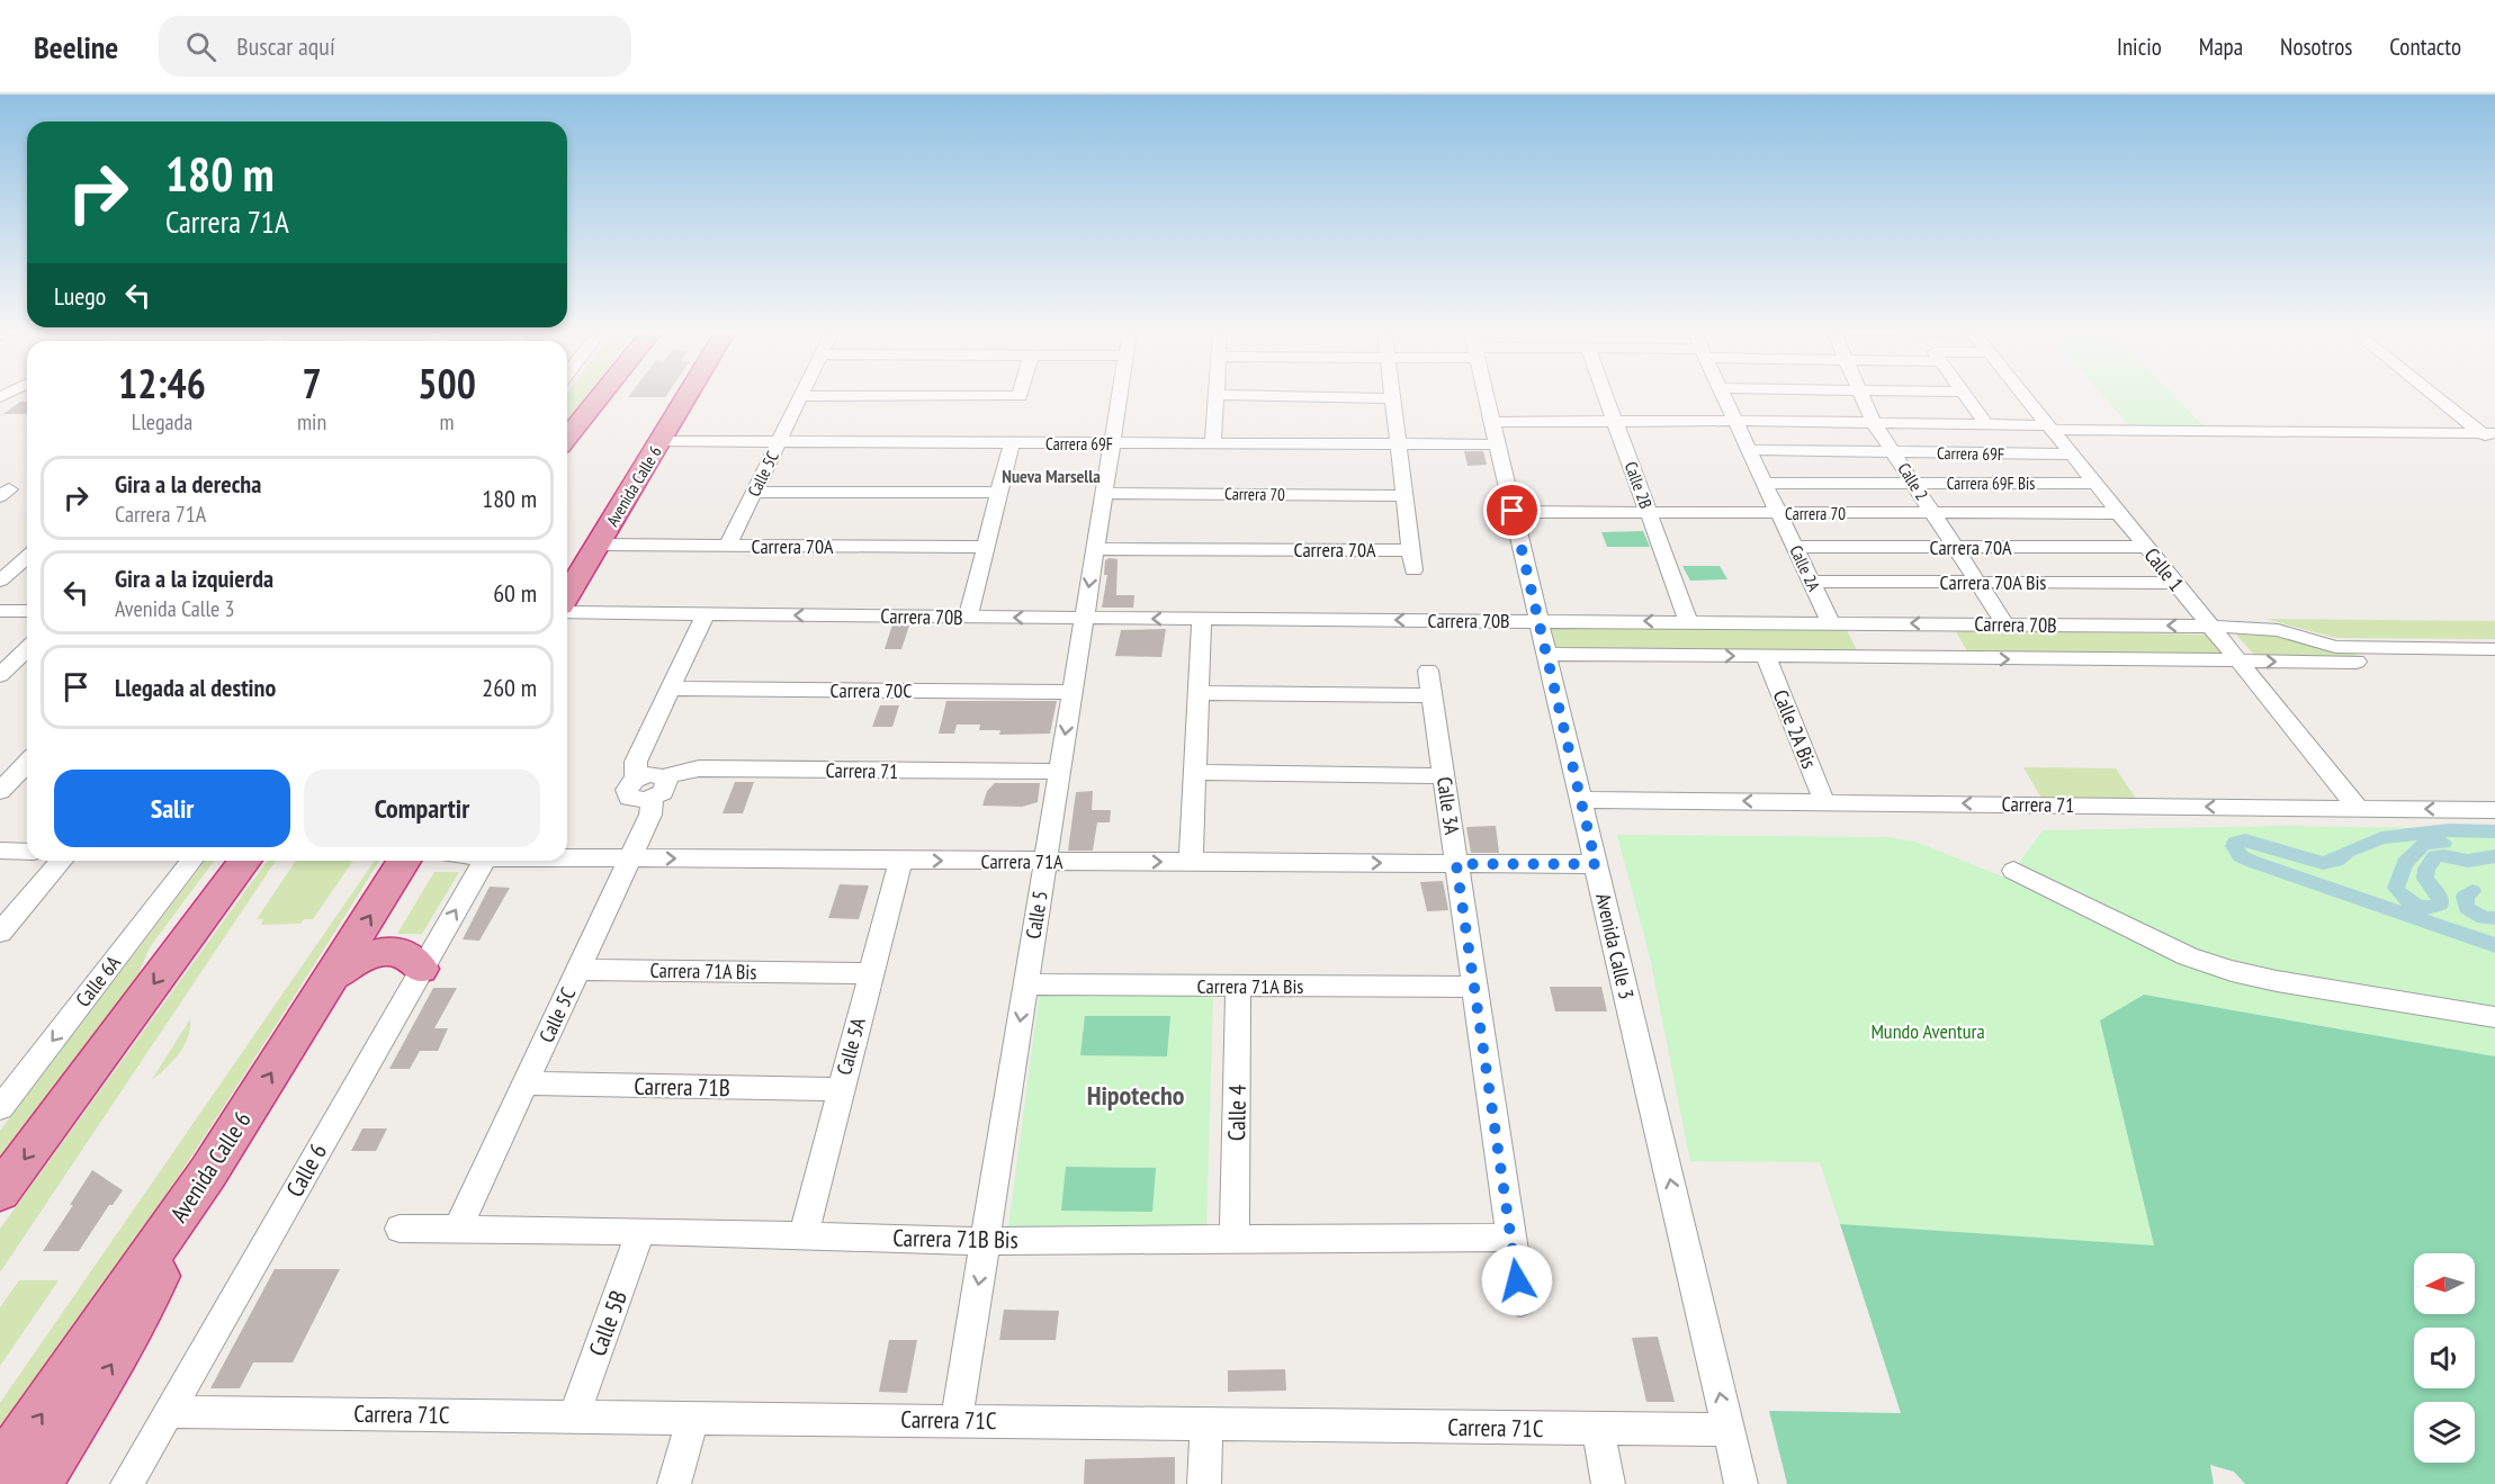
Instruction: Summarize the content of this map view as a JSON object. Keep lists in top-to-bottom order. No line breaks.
{"streets":{"highway":["Avenida Calle 6"],"street":["Carrera 69F","Calle 5C","Calle 2","Carrera 69F Bis","Calle 2B","Carrera 70","Carrera 70A","Calle 2A","Calle 1","Carrera 70A Bis","Carrera 70B","Carrera 70C","Calle 2A Bis","Carrera 71","Calle 3A","Carrera 71A","Calle 5","Avenida Calle 3","Carrera 71A Bis","Calle 6A","Calle 5A","Carrera 71B","Calle 4","Calle 6","Carrera 71B Bis","Calle 5B","Carrera 71C"]},"crossings":[["Carrera 69F","Calle 5C"],["Carrera 69F","Calle 2"],["Carrera 69F","Avenida Calle 6"],["Carrera 69F","Calle 2A"],["Carrera 69F","Calle 1"],["Carrera 69F","Calle 5"],["Carrera 69F","Avenida Calle 3"],["Calle 5C","Carrera 70A"],["Calle 5C","Carrera 71"],["Calle 5C","Carrera 71A"],["Calle 5C","Carrera 71A Bis"],["Calle 5C","Carrera 71B"],["Calle 5C","Carrera 71B Bis"],["Calle 2","Carrera 69F Bis"],["Calle 2","Carrera 70"],["Calle 2","Carrera 70A"],["Calle 2","Carrera 70A Bis"],["Calle 2","Carrera 70B"],["Carrera 69F Bis","Calle 2A"],["Carrera 69F Bis","Calle 1"],["Calle 2B","Carrera 70"],["Calle 2B","Carrera 70B"],["Avenida Calle 6","Carrera 70A"],["Carrera 70","Calle 2A"],["Carrera 70","Calle 1"],["Carrera 70","Calle 5"],["Carrera 70","Avenida Calle 3"],["Carrera 70A","Calle 2A"],["Carrera 70A","Calle 1"],["Carrera 70A","Calle 5"],["Calle 2A","Carrera 70A Bis"],["Calle 2A","Carrera 70B"],["Calle 1","Carrera 70A Bis"],["Calle 1","Carrera 70B"],["Calle 1","Carrera 71"],["Carrera 70B","Calle 2A Bis"],["Carrera 70B","Calle 5"],["Carrera 70B","Avenida Calle 3"],["Carrera 70C","Calle 5"],["Calle 2A Bis","Carrera 71"],["Carrera 71","Calle 5"],["Carrera 71","Avenida Calle 3"],["Calle 3A","Carrera 71A"],["Calle 3A","Carrera 71A Bis"],["Calle 3A","Carrera 71B Bis"],["Carrera 71A","Calle 5"],["Carrera 71A","Avenida Calle 3"],["Carrera 71A","Calle 5A"],["Calle 5","Carrera 71A Bis"],["Calle 5","Carrera 71B Bis"],["Calle 5","Carrera 71C"],["Avenida Calle 3","Carrera 71C"],["Carrera 71A Bis","Calle 5A"],["Carrera 71A Bis","Calle 4"],["Calle 5A","Carrera 71B"],["Calle 5A","Carrera 71B Bis"],["Calle 4","Carrera 71B Bis"],["Calle 6","Carrera 71C"],["Carrera 71B Bis","Calle 5B"],["Calle 5B","Carrera 71C"]],"one_way":["Calle 5","Avenida Calle 3"],"districts":["Nueva Marsella","Hipotecho"],"parks":["Mundo Aventura"],"north":"left","page":{"header":"Beeline","search":"Buscar aquí","nav":["Inicio","Mapa","Nosotros","Contacto"],"turn":["180 m","Carrera 71A"],"then":"Luego","eta":["12:46","Llegada","7","min","500","m"],"list":[{"name":"Gira a la derecha","note":"Carrera 71A","value":"180 m"},{"name":"Gira a la izquierda","note":"Avenida Calle 3","value":"60 m"},{"name":"Llegada al destino","value":"260 m"}],"buttons":["Salir","Compartir"]}}
